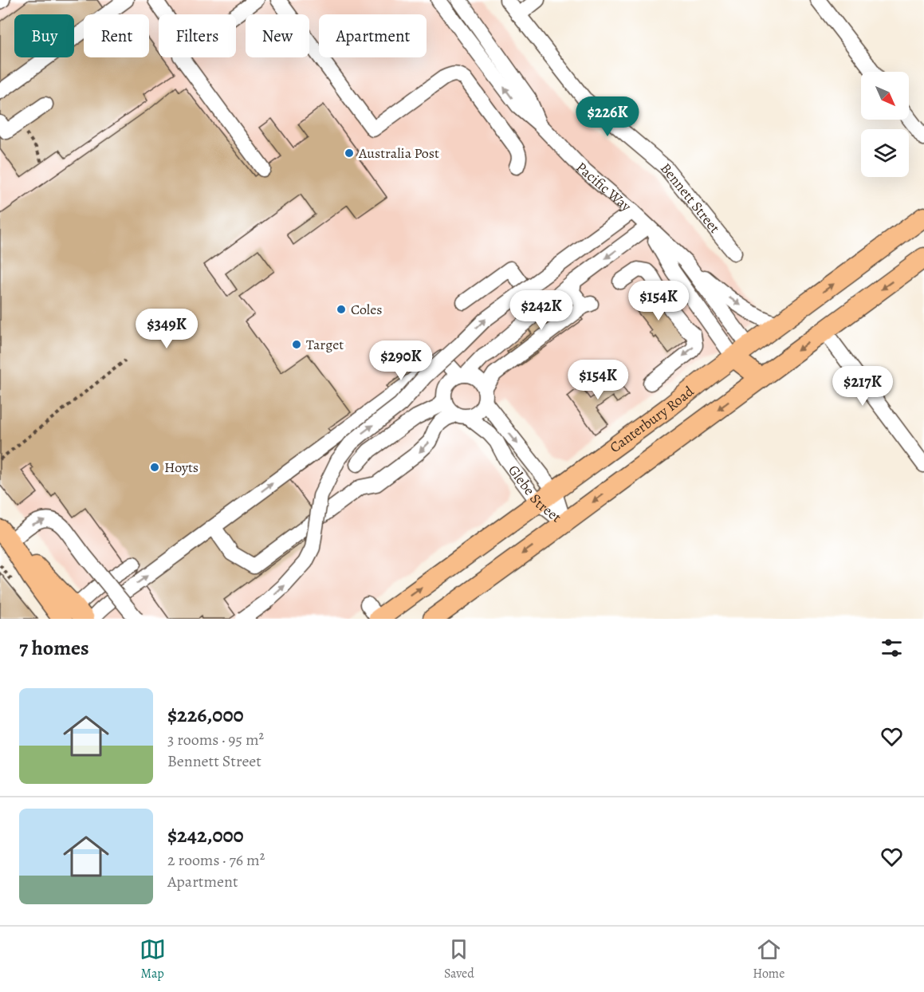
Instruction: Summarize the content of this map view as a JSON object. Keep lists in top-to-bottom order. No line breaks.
{"streets":{"main road":["Canterbury Road"],"street":["Pacific Way","Bennett Street","Glebe Street"]},"crossings":[["Pacific Way","Canterbury Road"],["Canterbury Road","Glebe Street"]],"places":["Australia Post","Coles","Target","Hoyts"],"north":"bottom right","page":{"chip":["Buy","Rent","Filters","New","Apartment"],"price":["$226K","$154K","$242K","$349K","$290K","$154K","$217K"],"heading":"7 homes","list":[{"name":"$226,000","note":"3 rooms · 95 m² · Bennett Street"},{"name":"$242,000","note":"2 rooms · 76 m² · Apartment"}],"tabs":["Map","Saved","Home"]}}
